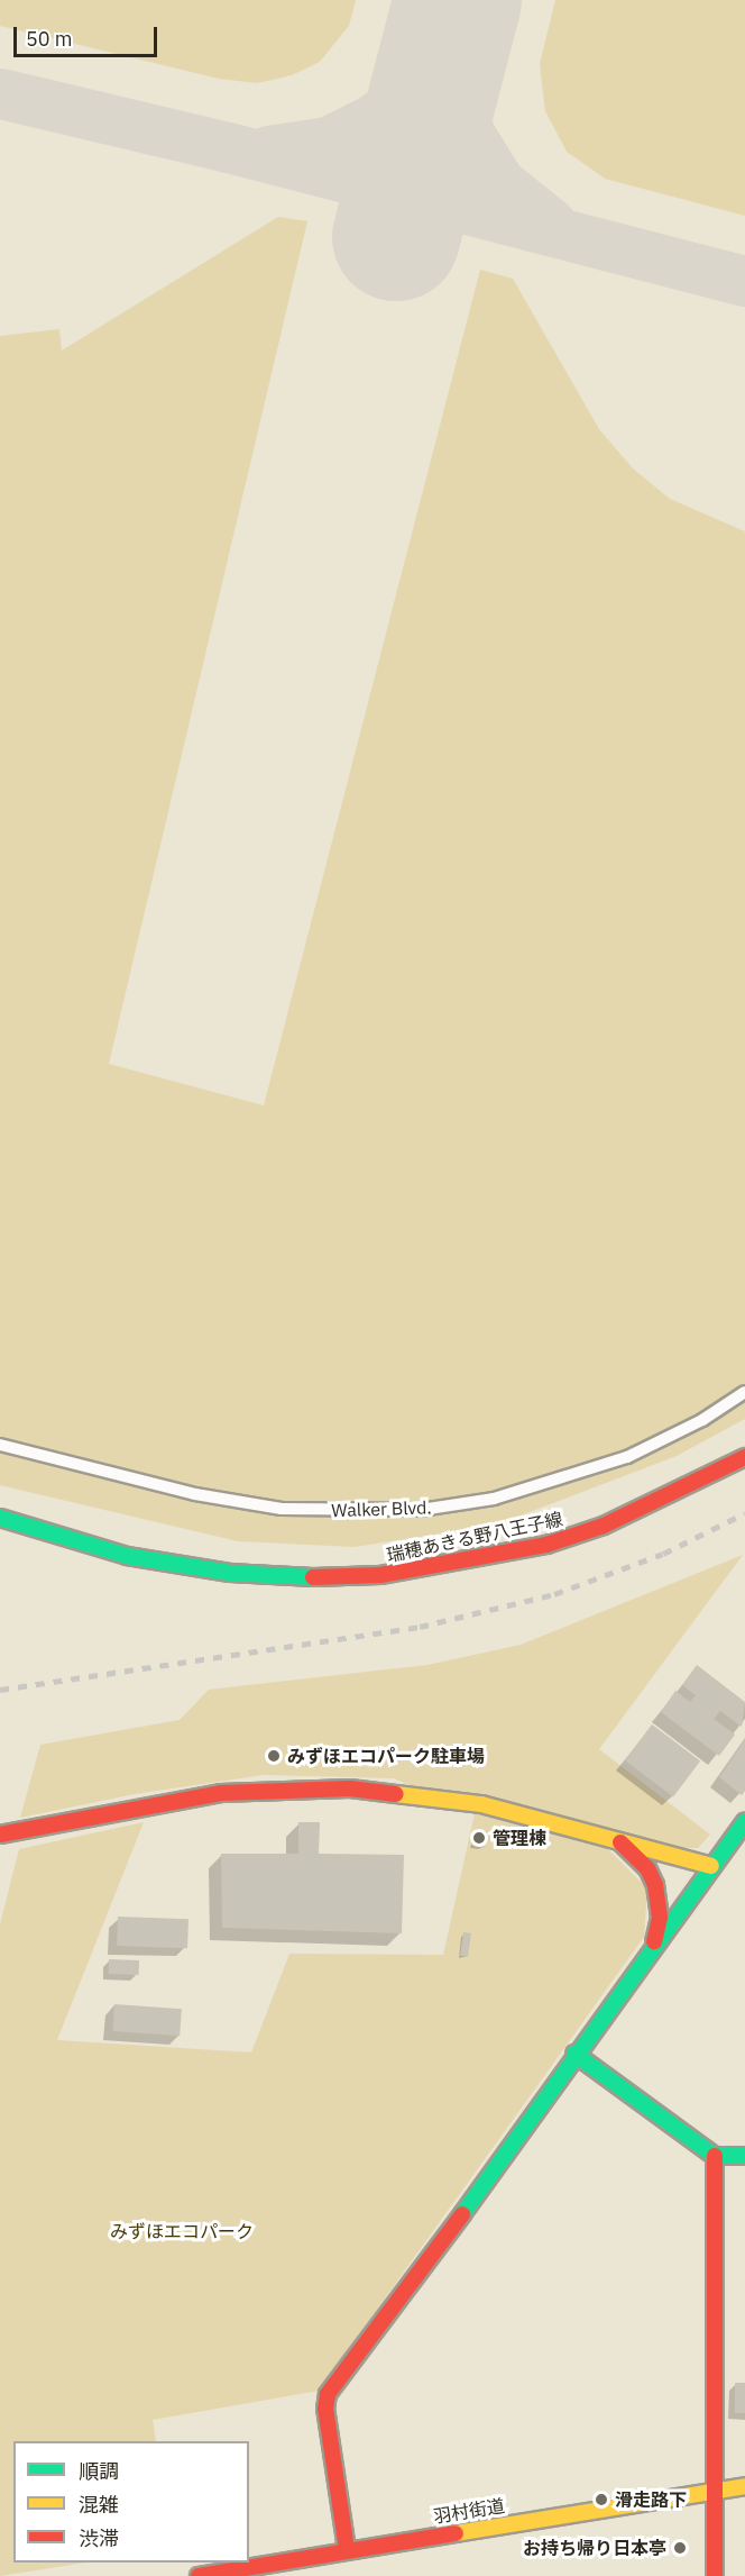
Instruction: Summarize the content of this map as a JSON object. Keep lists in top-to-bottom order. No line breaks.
{"streets":{"street":["瑞穂あきる野八王子線","羽村街道"],"lane":["Walker Blvd."]},"parks":["みずほエコパーク"],"places":["みずほエコパーク駐車場","管理棟","滑走路下","お持ち帰り日本亭"],"legend":["順調","混雑","渋滞"],"scale_bar":"50 m"}
